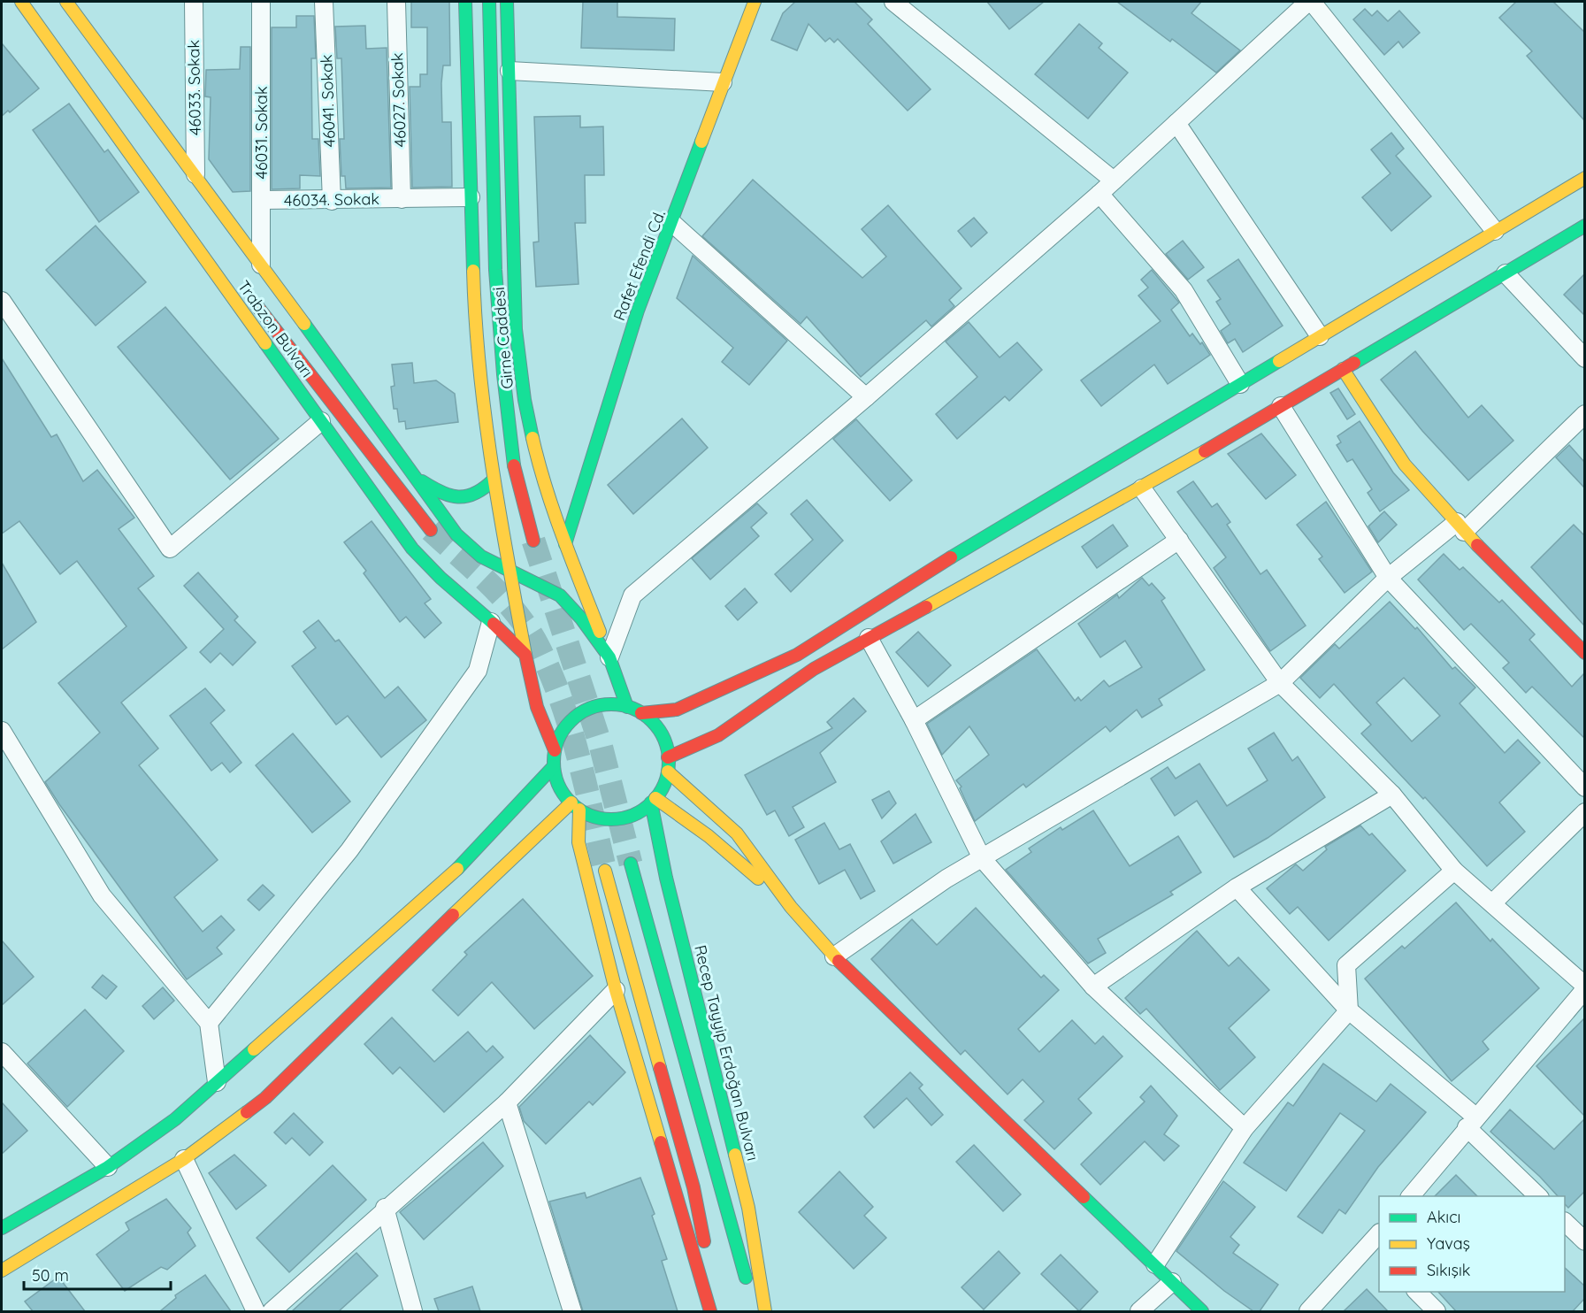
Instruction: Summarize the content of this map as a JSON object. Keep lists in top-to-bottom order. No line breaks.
{"streets":{"main road":["Rafet Efendi Cd.","Trabzon Bulvarı","Girne Caddesi","Recep Tayyip Erdoğan Bulvarı"],"street":["46033. Sokak","46027. Sokak","46041. Sokak","46031. Sokak","46034. Sokak"]},"crossings":[["46033. Sokak","Trabzon Bulvarı"],["46027. Sokak","46034. Sokak"],["46041. Sokak","46034. Sokak"],["46031. Sokak","46034. Sokak"],["46031. Sokak","Trabzon Bulvarı"],["46034. Sokak","Girne Caddesi"],["Rafet Efendi Cd.","Girne Caddesi"],["Trabzon Bulvarı","Girne Caddesi"],["Trabzon Bulvarı","Recep Tayyip Erdoğan Bulvarı"]],"legend":["Akıcı","Yavaş","Sıkışık"],"scale_bar":"50 m"}
